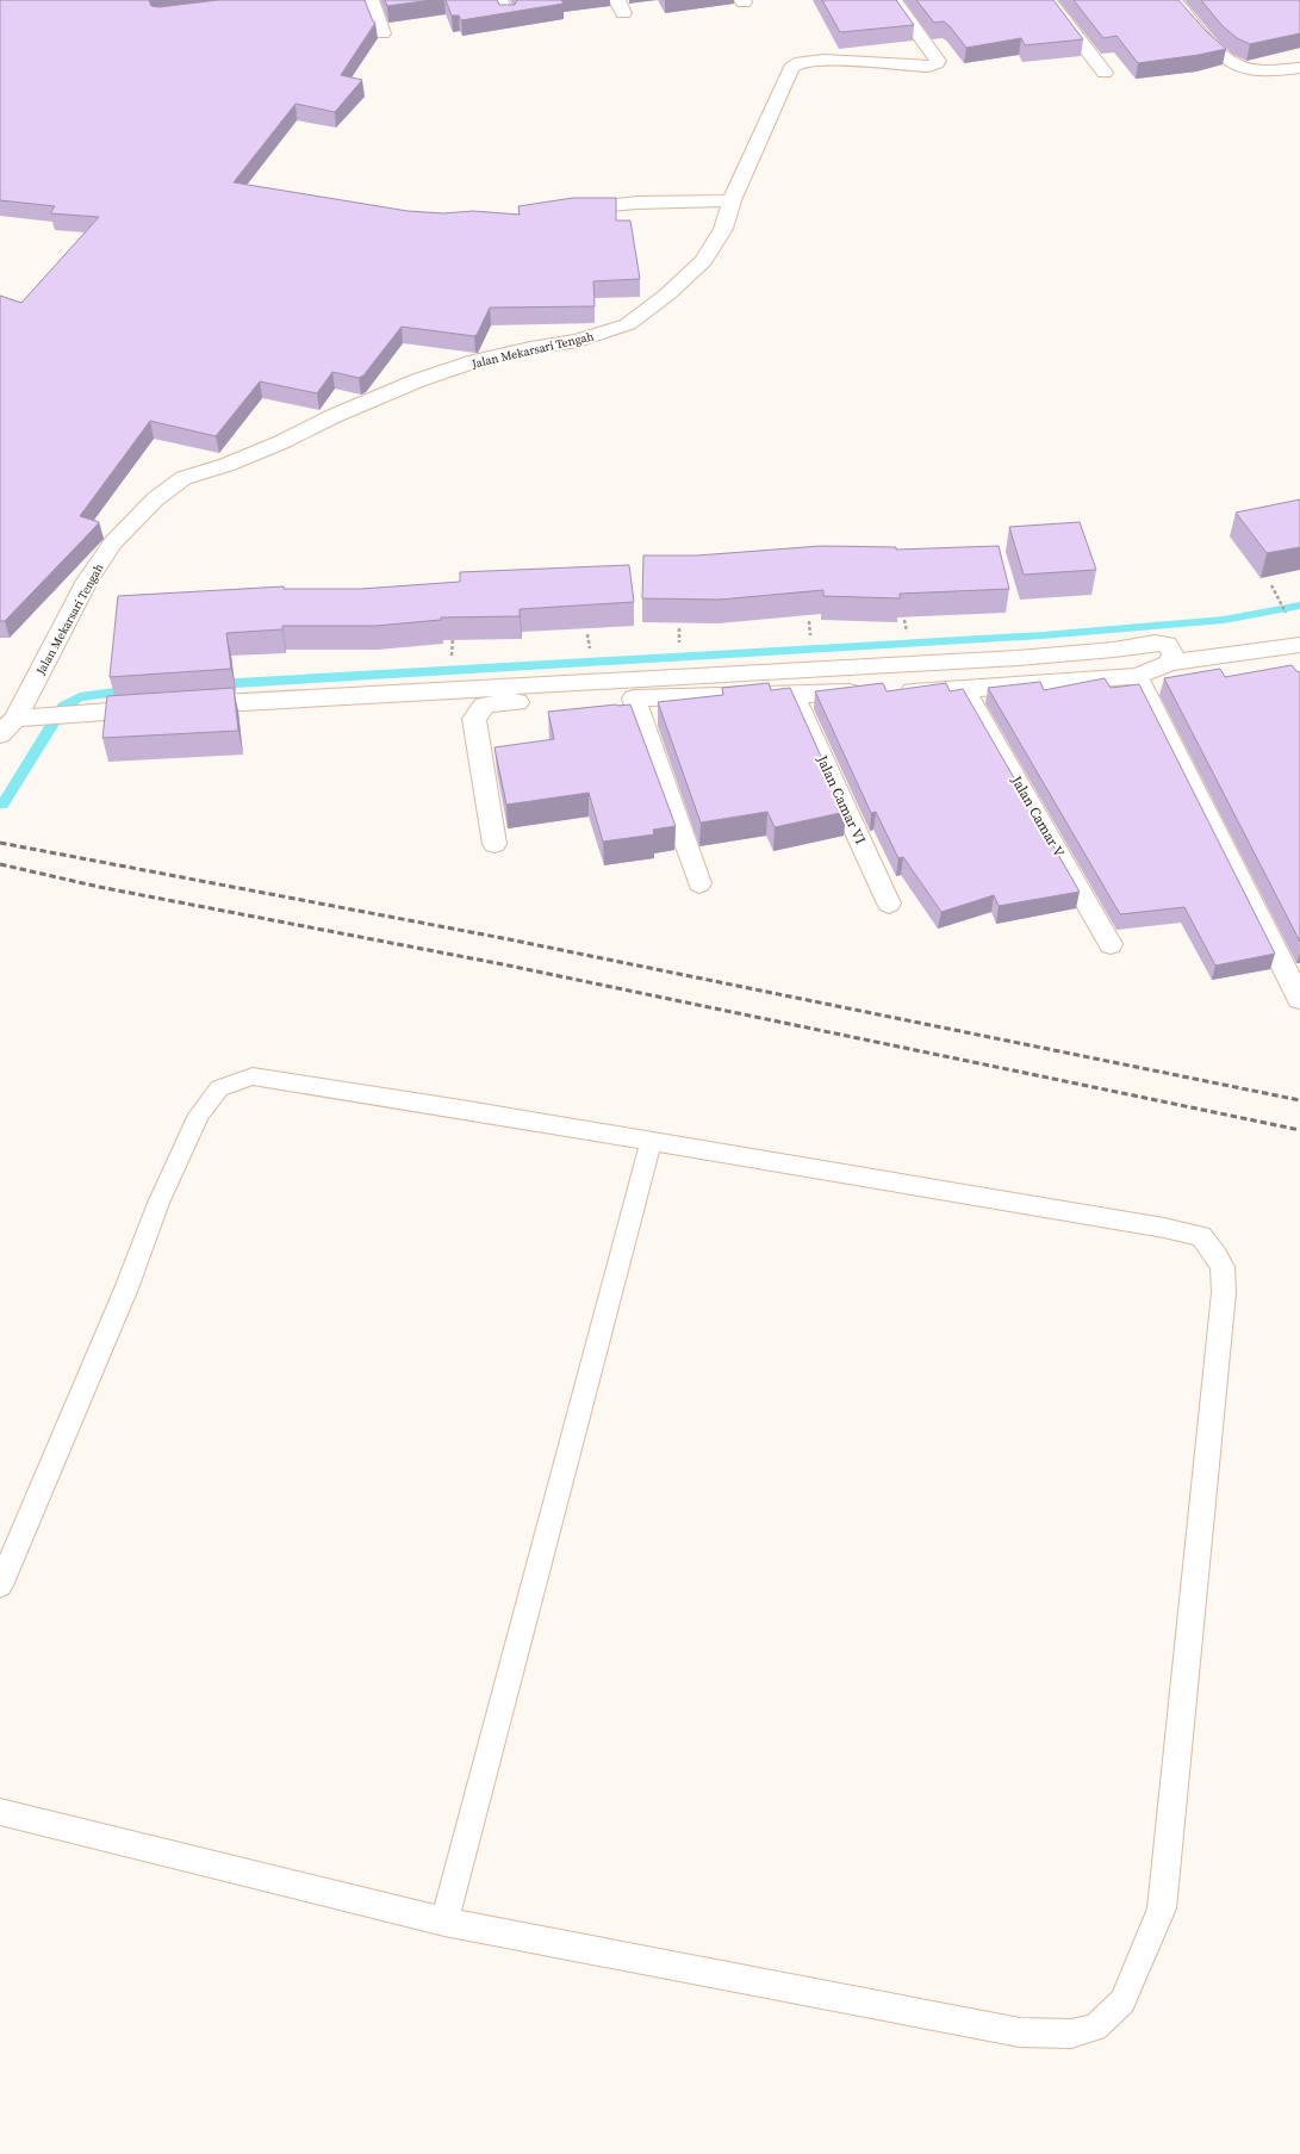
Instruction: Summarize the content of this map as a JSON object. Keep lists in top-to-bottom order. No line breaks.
{"streets":{"street":["Jalan Mekarsari Tengah","Jalan Camar VI","Jalan Camar V"]}}
